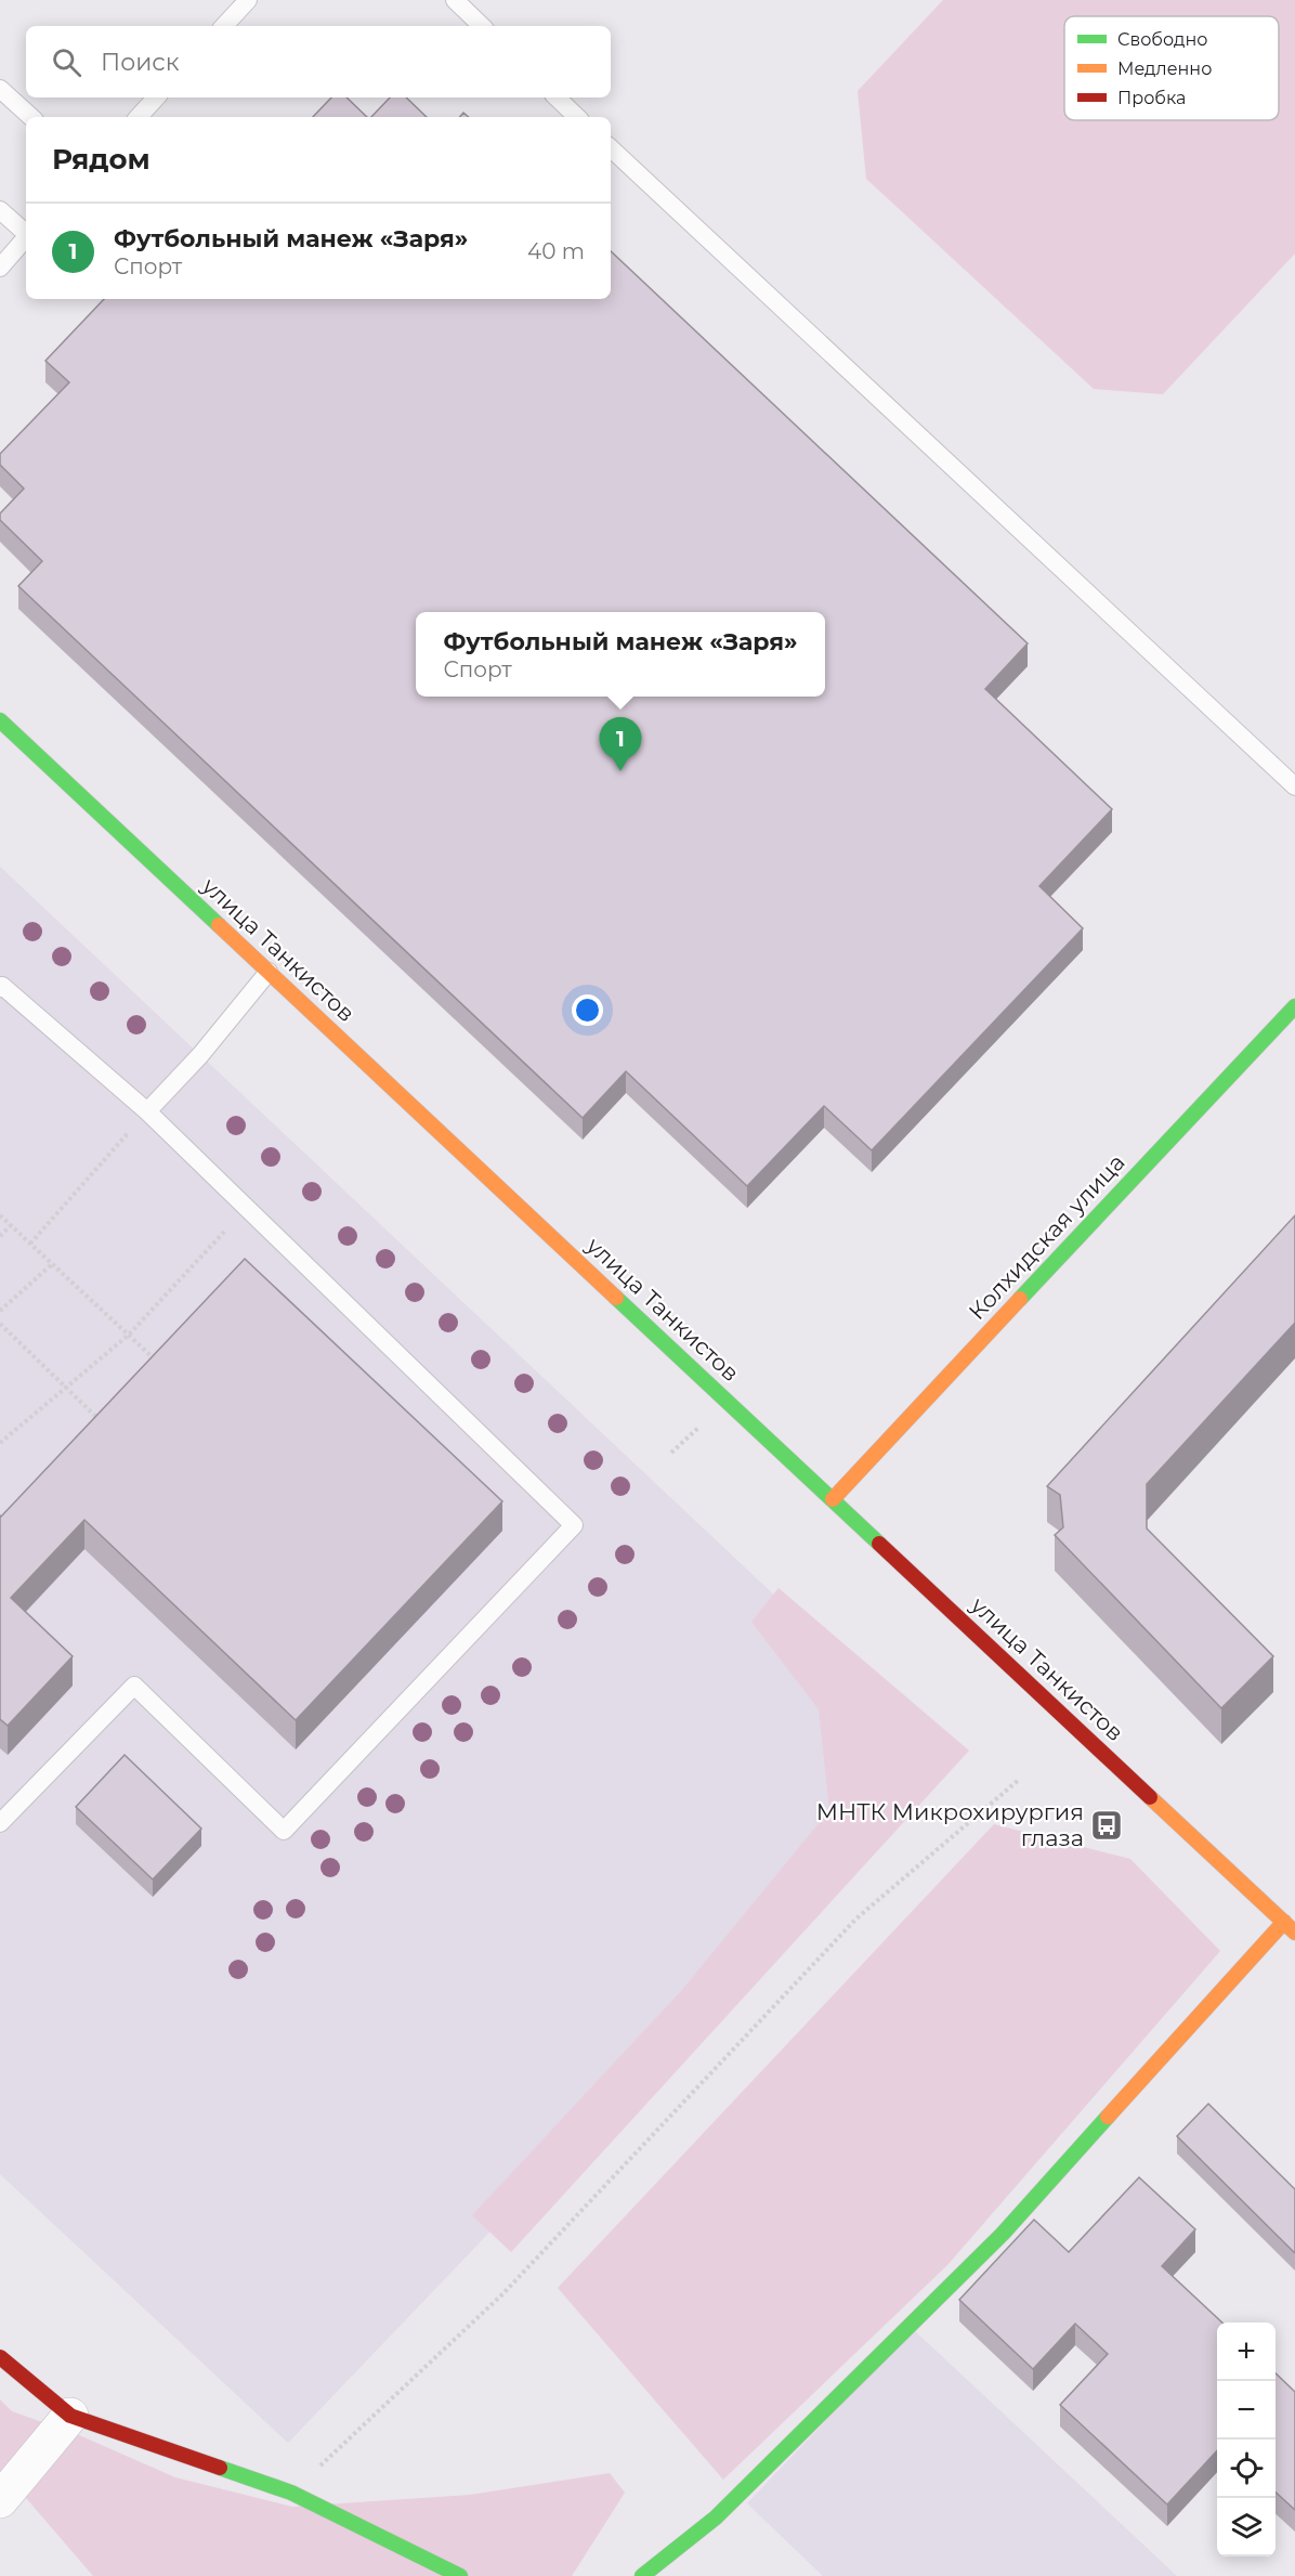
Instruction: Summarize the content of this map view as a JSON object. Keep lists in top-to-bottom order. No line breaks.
{"streets":{"street":["улица Танкистов","Колхидская улица"]},"crossings":[["улица Танкистов","Колхидская улица"]],"places":{"bus stop":["МНТК Микрохирургия глаза"]},"legend":["Свободно","Медленно","Пробка"],"page":{"search":"Поиск","heading":"Рядом","list":[{"mark":"1","name":"Футбольный манеж «Заря»","note":"Спорт","value":"40 m"}],"popup":["Футбольный манеж «Заря»","Спорт"],"pins":"1","map_buttons":["+","−"]}}
